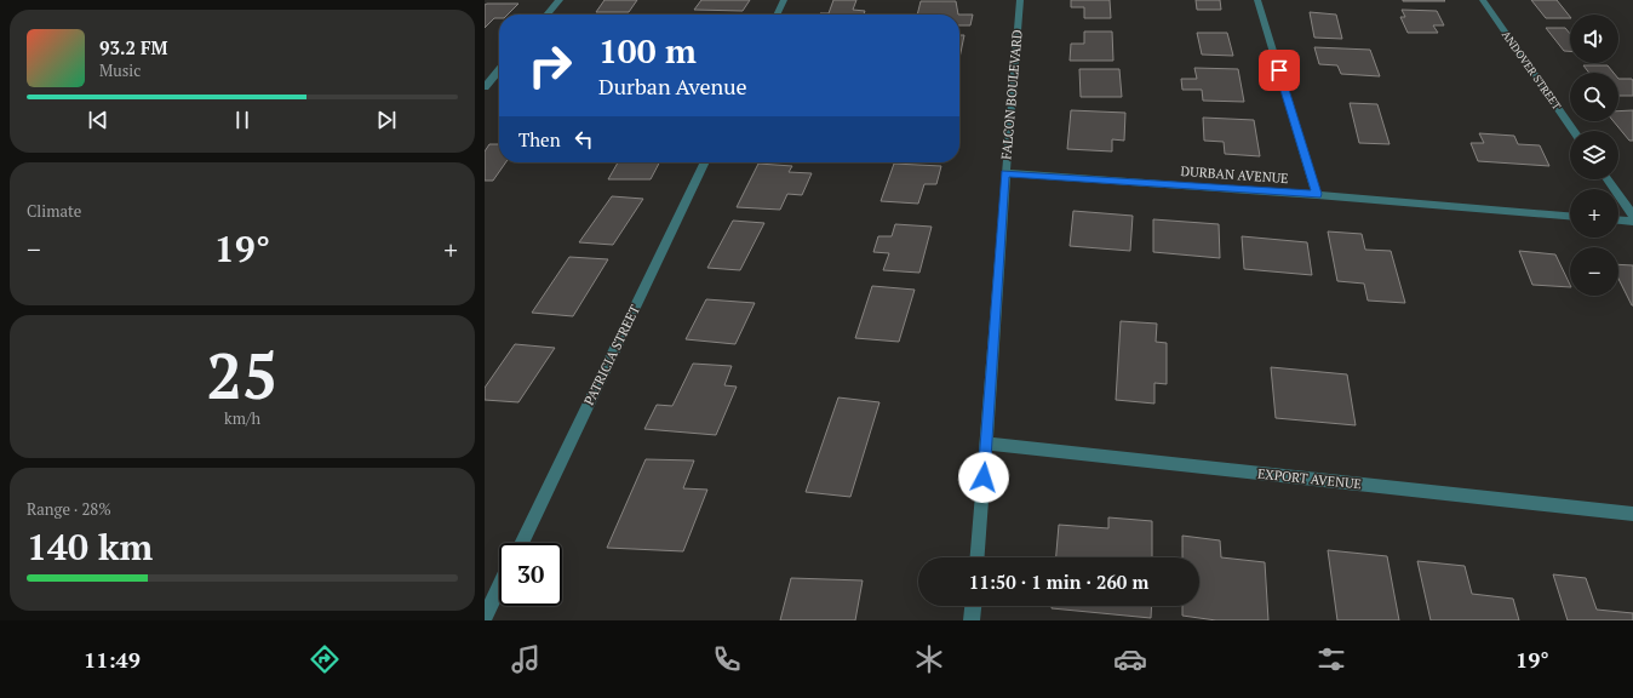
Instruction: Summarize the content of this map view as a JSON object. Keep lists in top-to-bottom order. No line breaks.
{"streets":{"street":["ANDOVER STREET","FALCON BOULEVARD","DURBAN AVENUE","PATRICIA STREET","EXPORT AVENUE"]},"crossings":[["FALCON BOULEVARD","DURBAN AVENUE"],["FALCON BOULEVARD","EXPORT AVENUE"]],"page":{"map_buttons":["+","−"],"turn":["100 m","Durban Avenue"],"song":["93.2 FM","Music"],"then":"Then","tile":["Climate",["25","km/h"],["Range · 28%","140 km"]],"heat":["−","19°","+"],"limit":"30","trip":"11:50 · 1 min · 260 m","tabs":["11:49","19°"]}}
